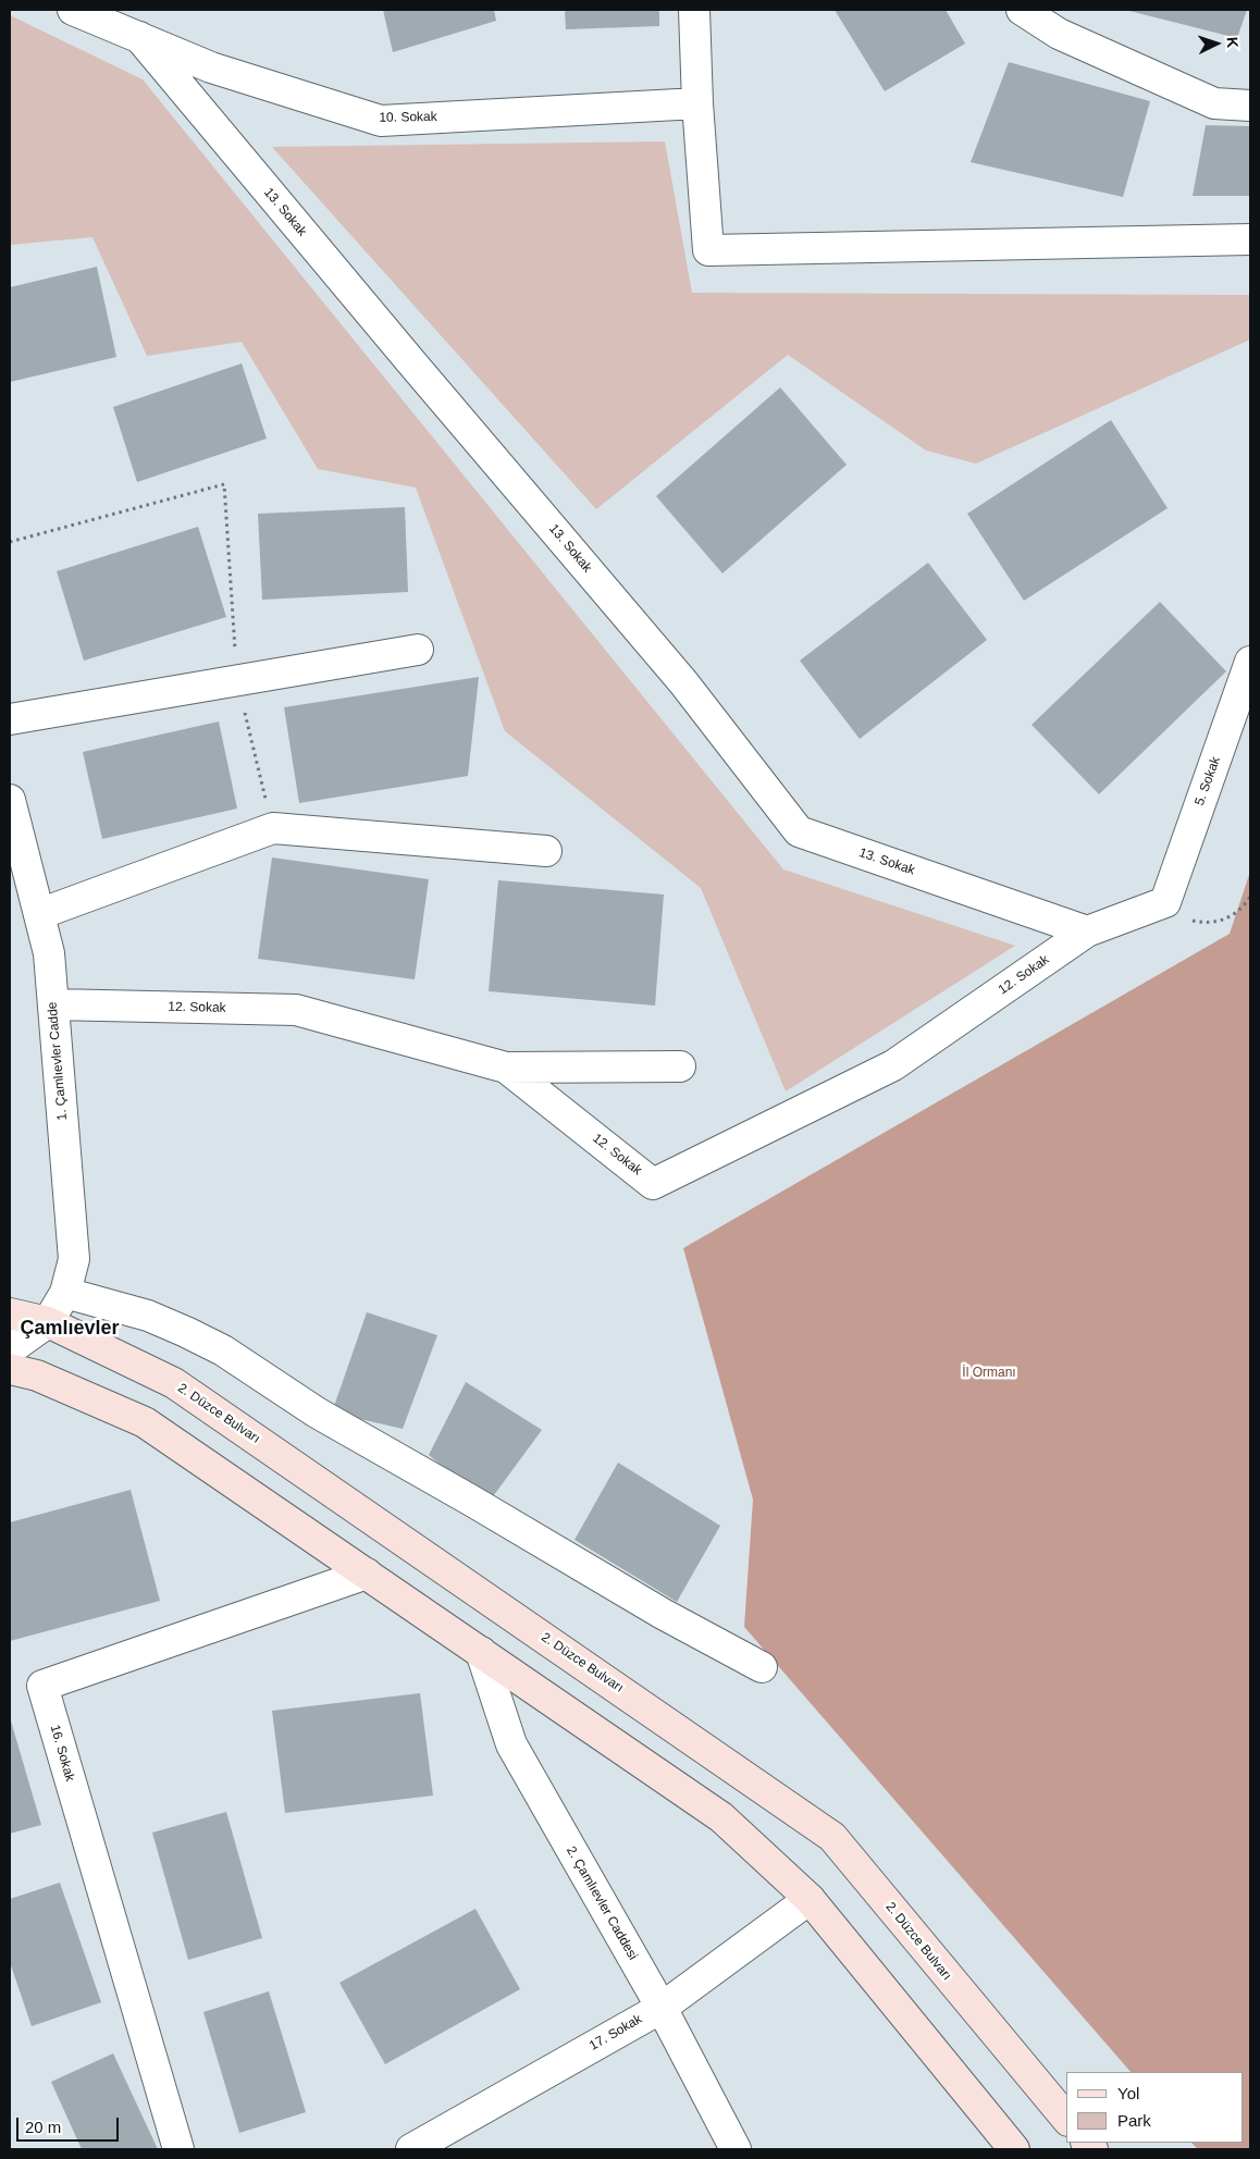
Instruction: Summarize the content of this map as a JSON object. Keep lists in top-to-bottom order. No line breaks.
{"streets":{"street":["10. Sokak","13. Sokak","5. Sokak","12. Sokak","1. Çamlıevler Cadde","2. Düzce Bulvarı","16. Sokak","2. Çamlıevler Caddesi","17. Sokak"]},"crossings":[["10. Sokak","13. Sokak"],["13. Sokak","12. Sokak"],["5. Sokak","12. Sokak"],["12. Sokak","1. Çamlıevler Cadde"],["1. Çamlıevler Cadde","2. Düzce Bulvarı"],["2. Çamlıevler Caddesi","17. Sokak"]],"districts":["Çamlıevler"],"parks":["İl Ormanı"],"legend":["Yol","Park"],"scale_bar":"20 m","north":"right"}
